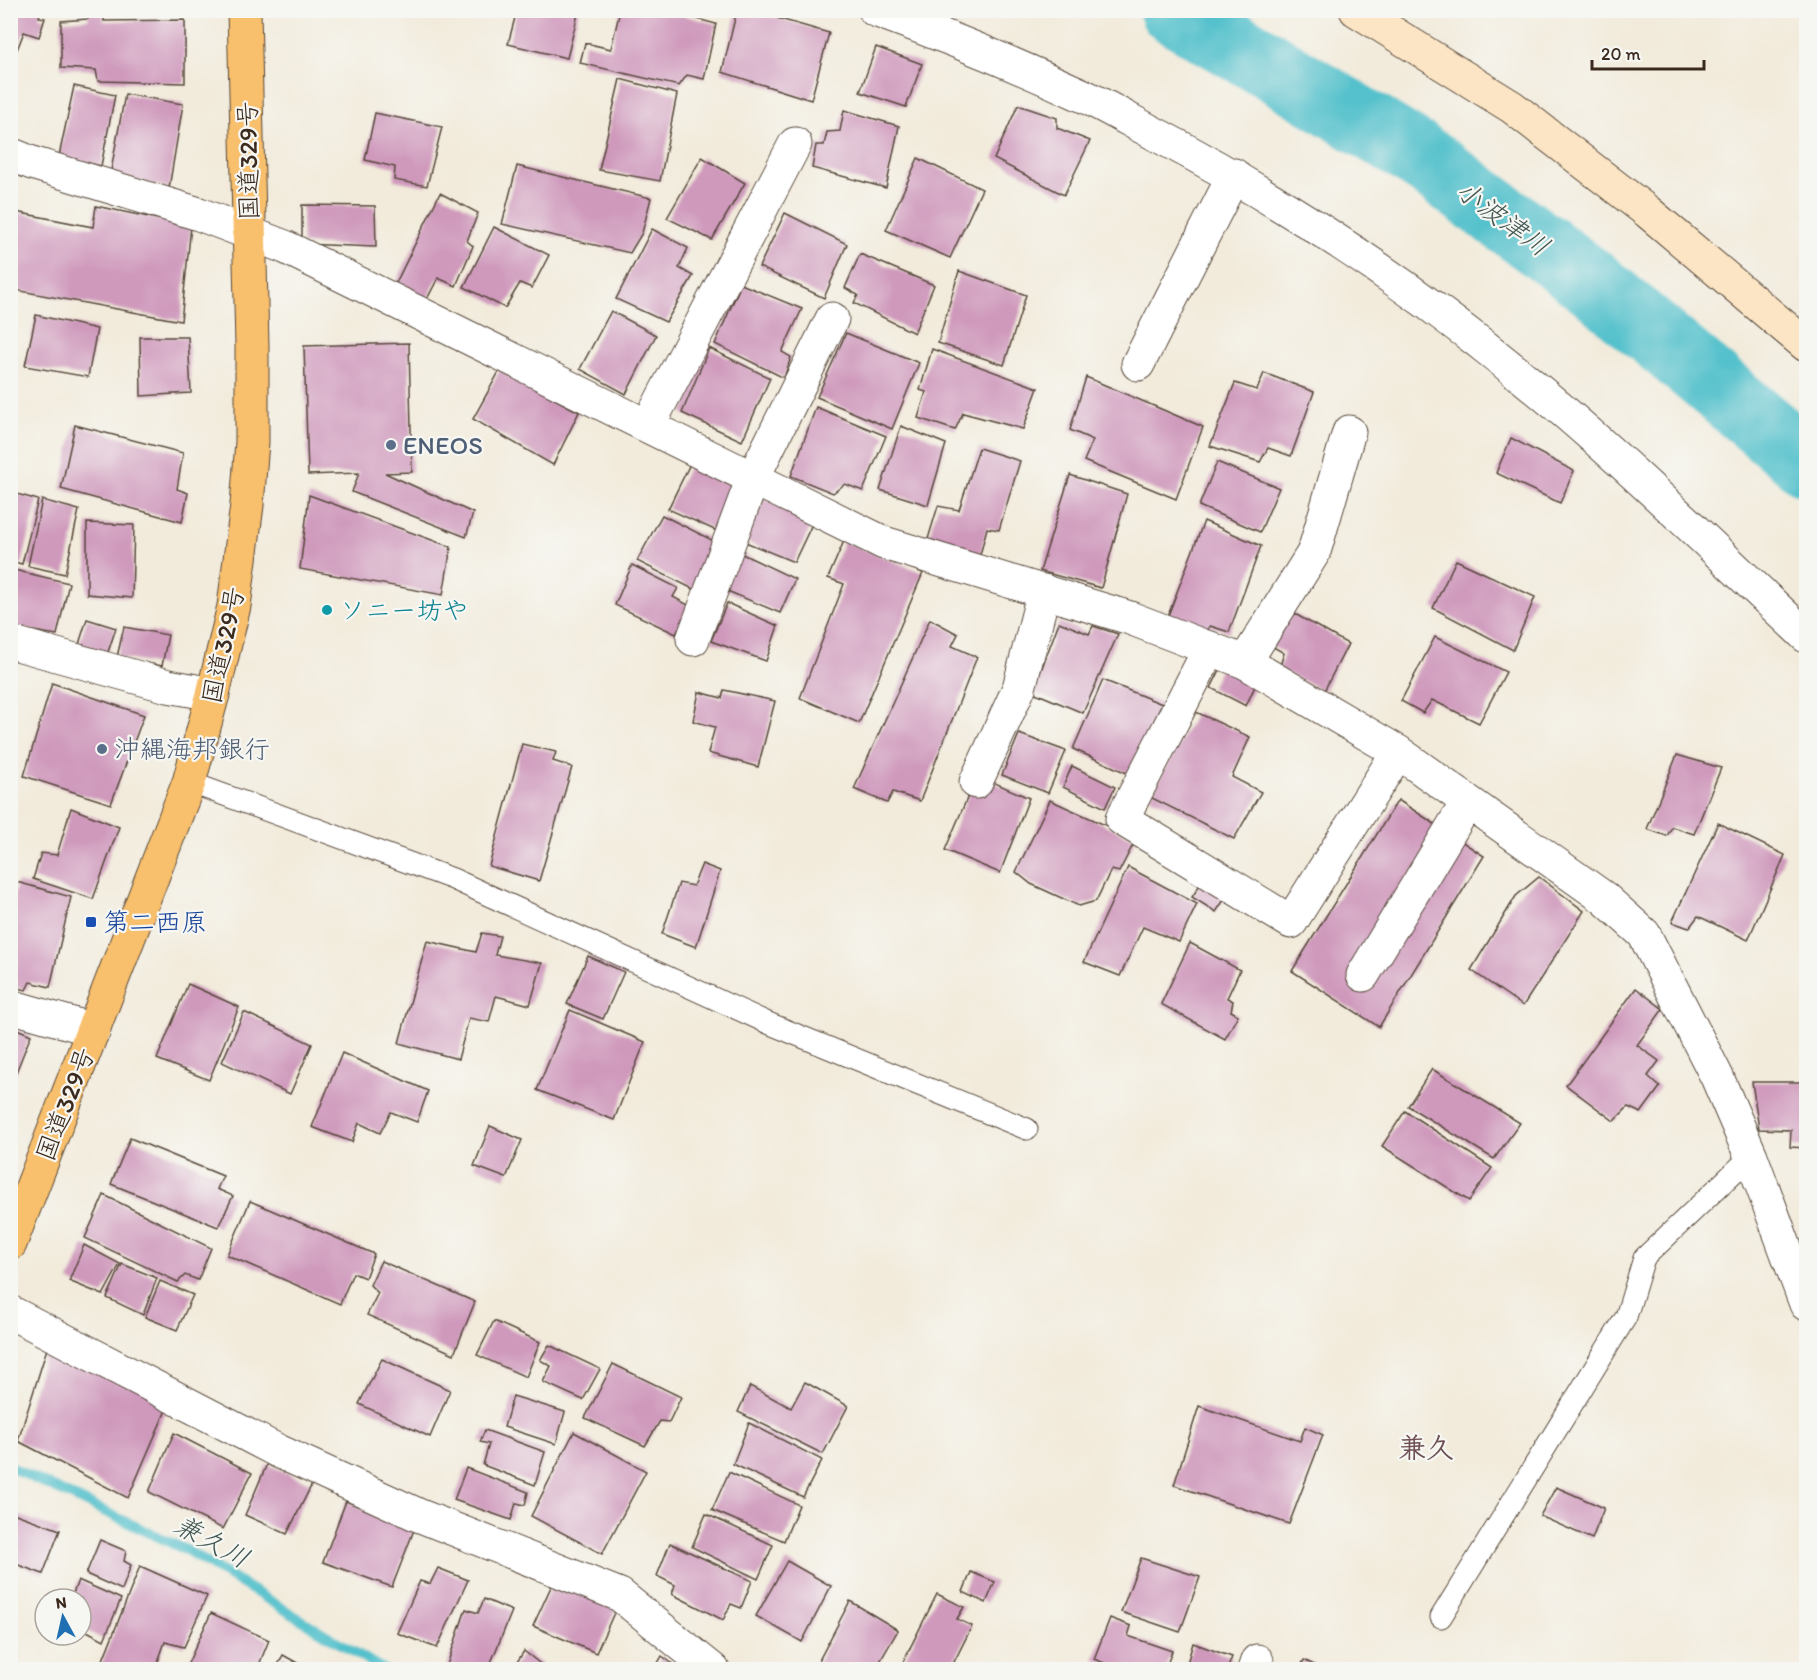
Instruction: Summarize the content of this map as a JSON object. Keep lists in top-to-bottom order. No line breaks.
{"streets":{"highway":["国道329号"]},"districts":["兼久"],"water":["小波津川","兼久川"],"places":{"other":["ENEOS","ソニー坊や","沖縄海邦銀行"],"transit":["第二西原"]},"scale_bar":"20 m","north":"top"}
